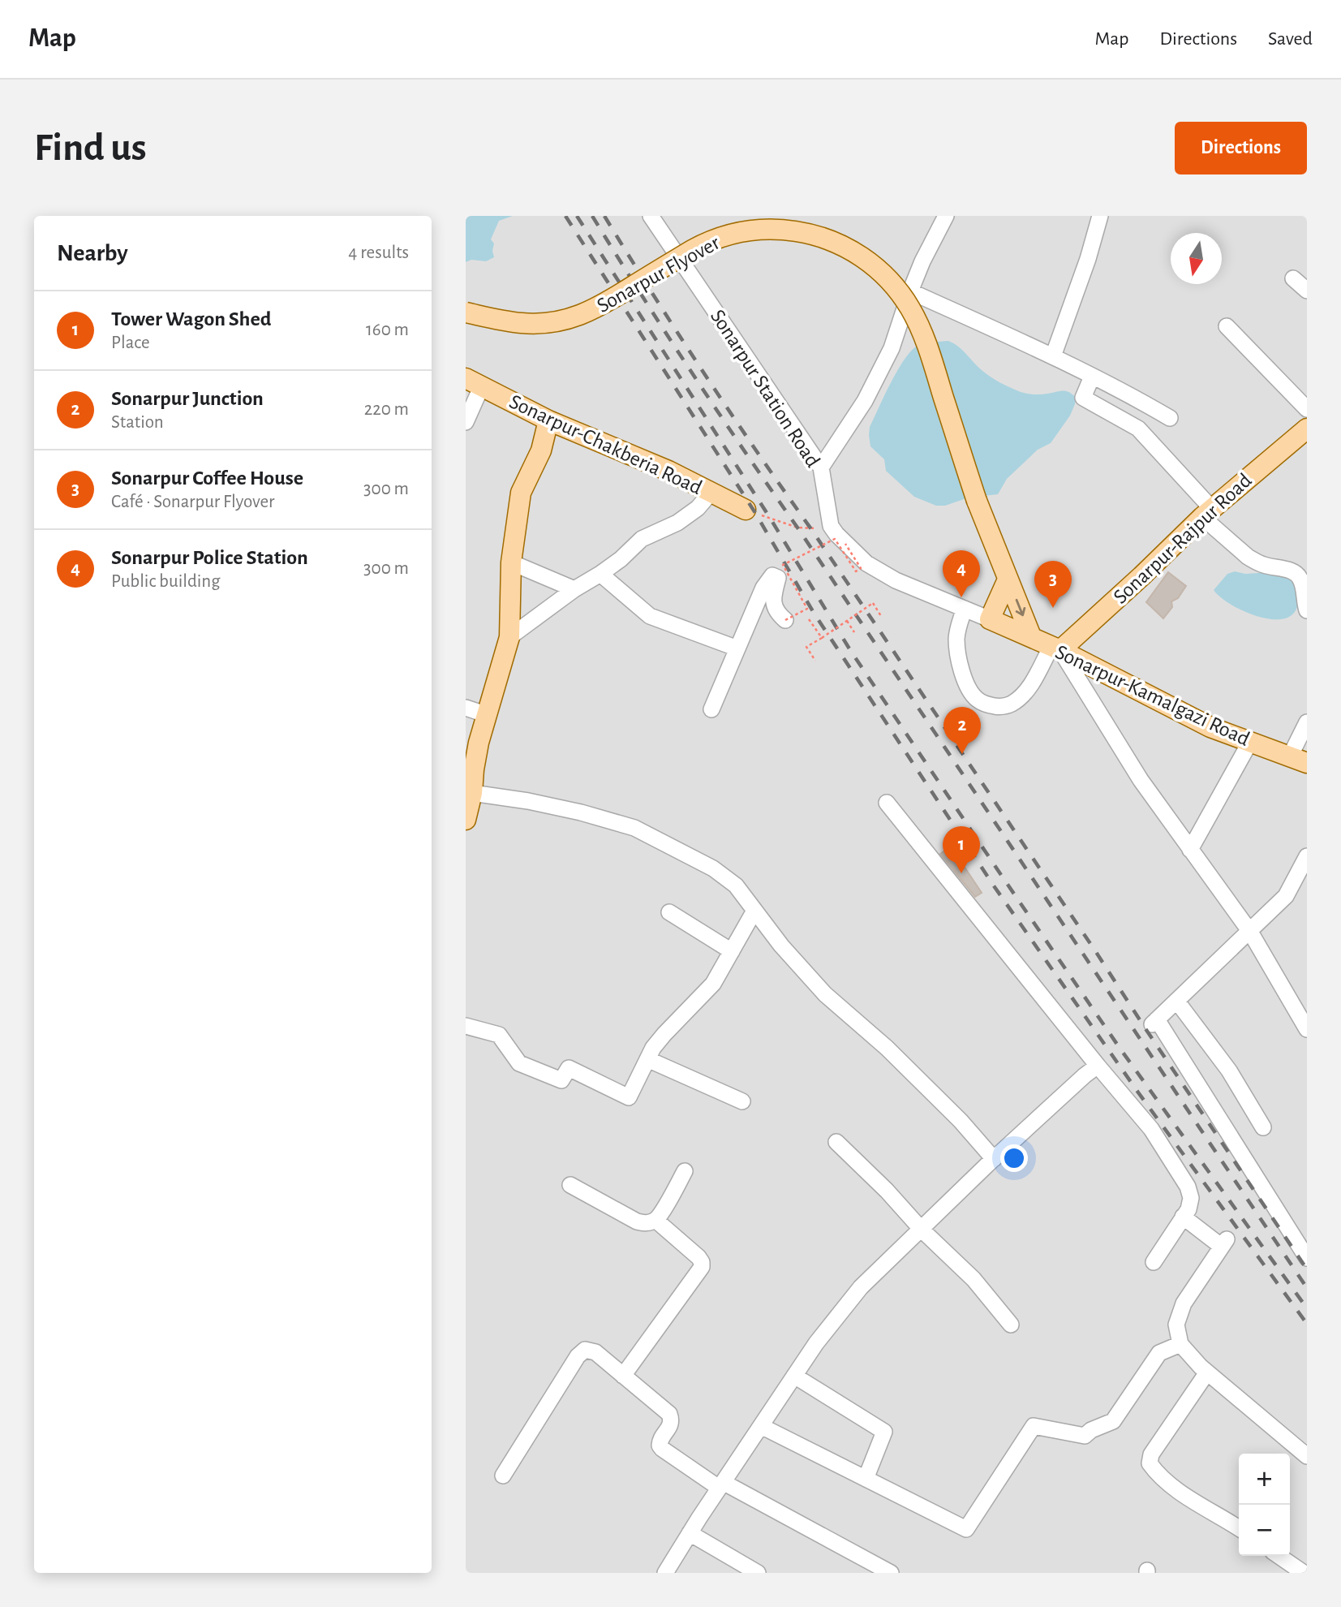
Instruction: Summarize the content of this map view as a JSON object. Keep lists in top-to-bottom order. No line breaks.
{"streets":{"main road":["Sonarpur Flyover","Sonarpur-Chakberia Road","Sonarpur-Rajpur Road","Sonarpur-Kamalgazi Road"],"street":["Sonarpur Station Road"]},"crossings":[["Sonarpur Flyover","Sonarpur-Kamalgazi Road"],["Sonarpur-Rajpur Road","Sonarpur-Kamalgazi Road"]],"north":"bottom","page":{"header":"Map","nav":["Map","Directions","Saved"],"buttons":"Directions","title":"Find us","heading":["Nearby","4 results"],"list":[{"mark":"1","name":"Tower Wagon Shed","note":"Place","value":"160 m"},{"mark":"2","name":"Sonarpur Junction","note":"Station","value":"220 m"},{"mark":"3","name":"Sonarpur Coffee House","note":"Café · Sonarpur Flyover","value":"300 m"},{"mark":"4","name":"Sonarpur Police Station","note":"Public building","value":"300 m"}],"pins":["4","3","2","1"],"map_buttons":["+","−"]}}
